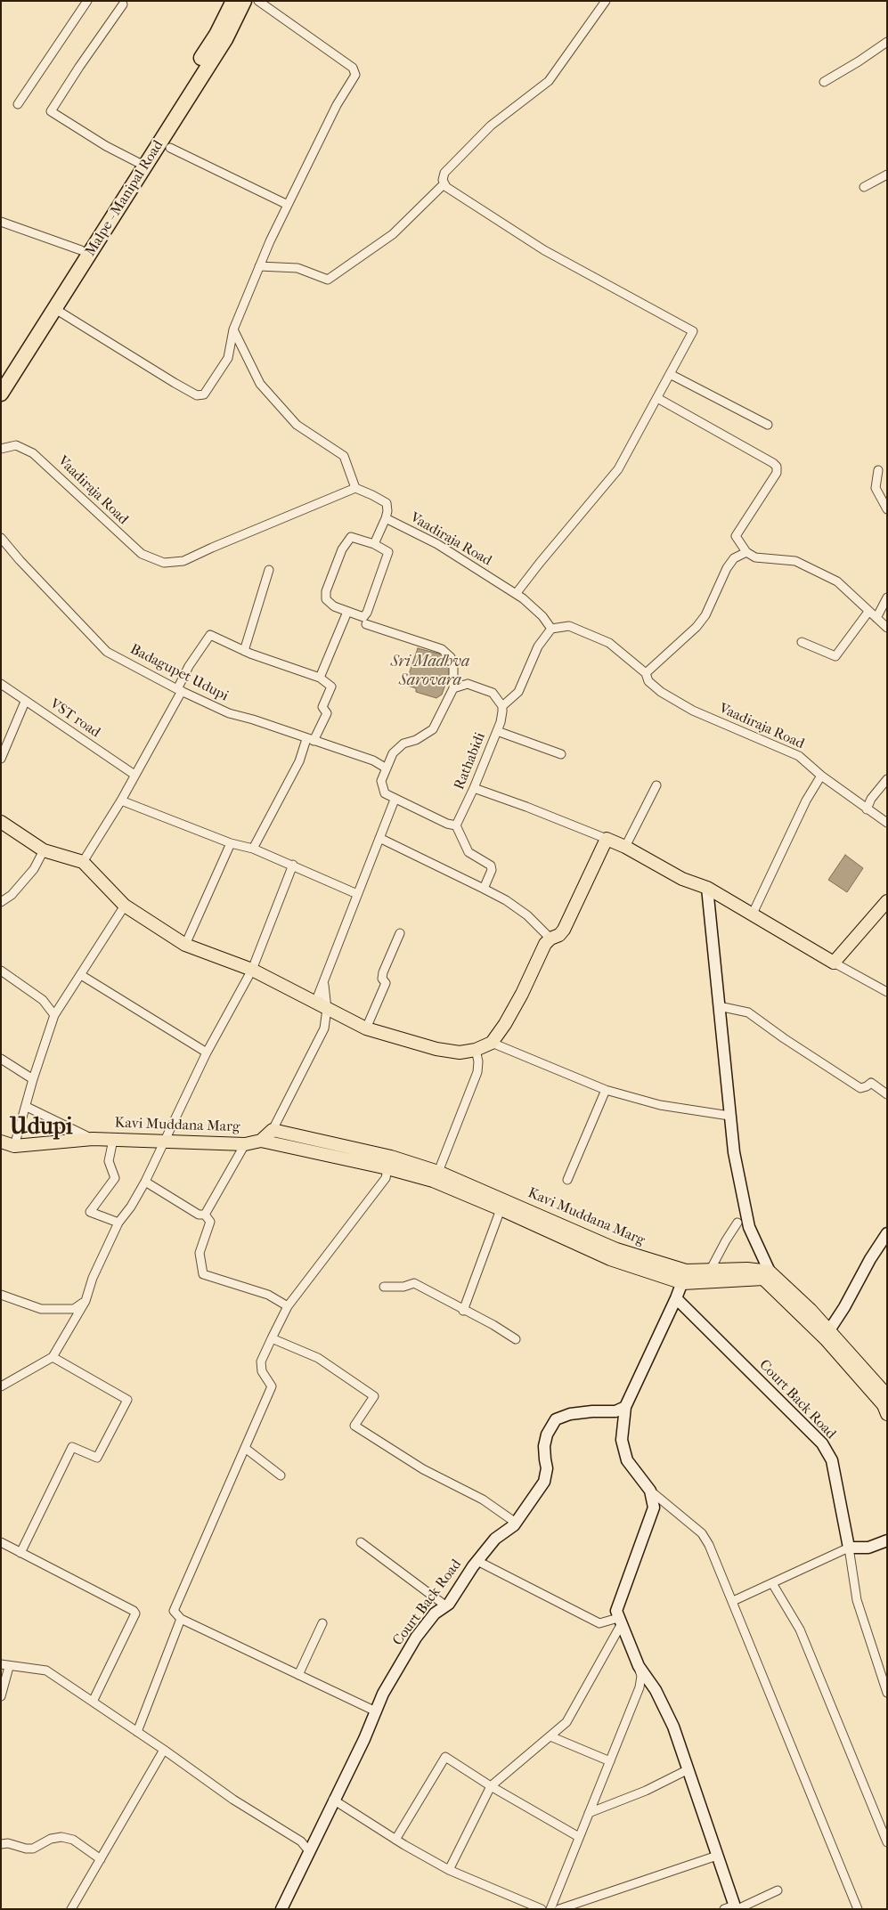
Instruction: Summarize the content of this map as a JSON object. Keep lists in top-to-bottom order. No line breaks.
{"streets":{"highway":["Malpe - Manipal Road"],"main road":["Kavi Muddana Marg"],"street":["Vaadiraja Road","Badagupet Udupi","VST road","Rathabidi","Court Back Road"]},"districts":["Udupi"],"water":["Sri Madhva Sarovara"]}
